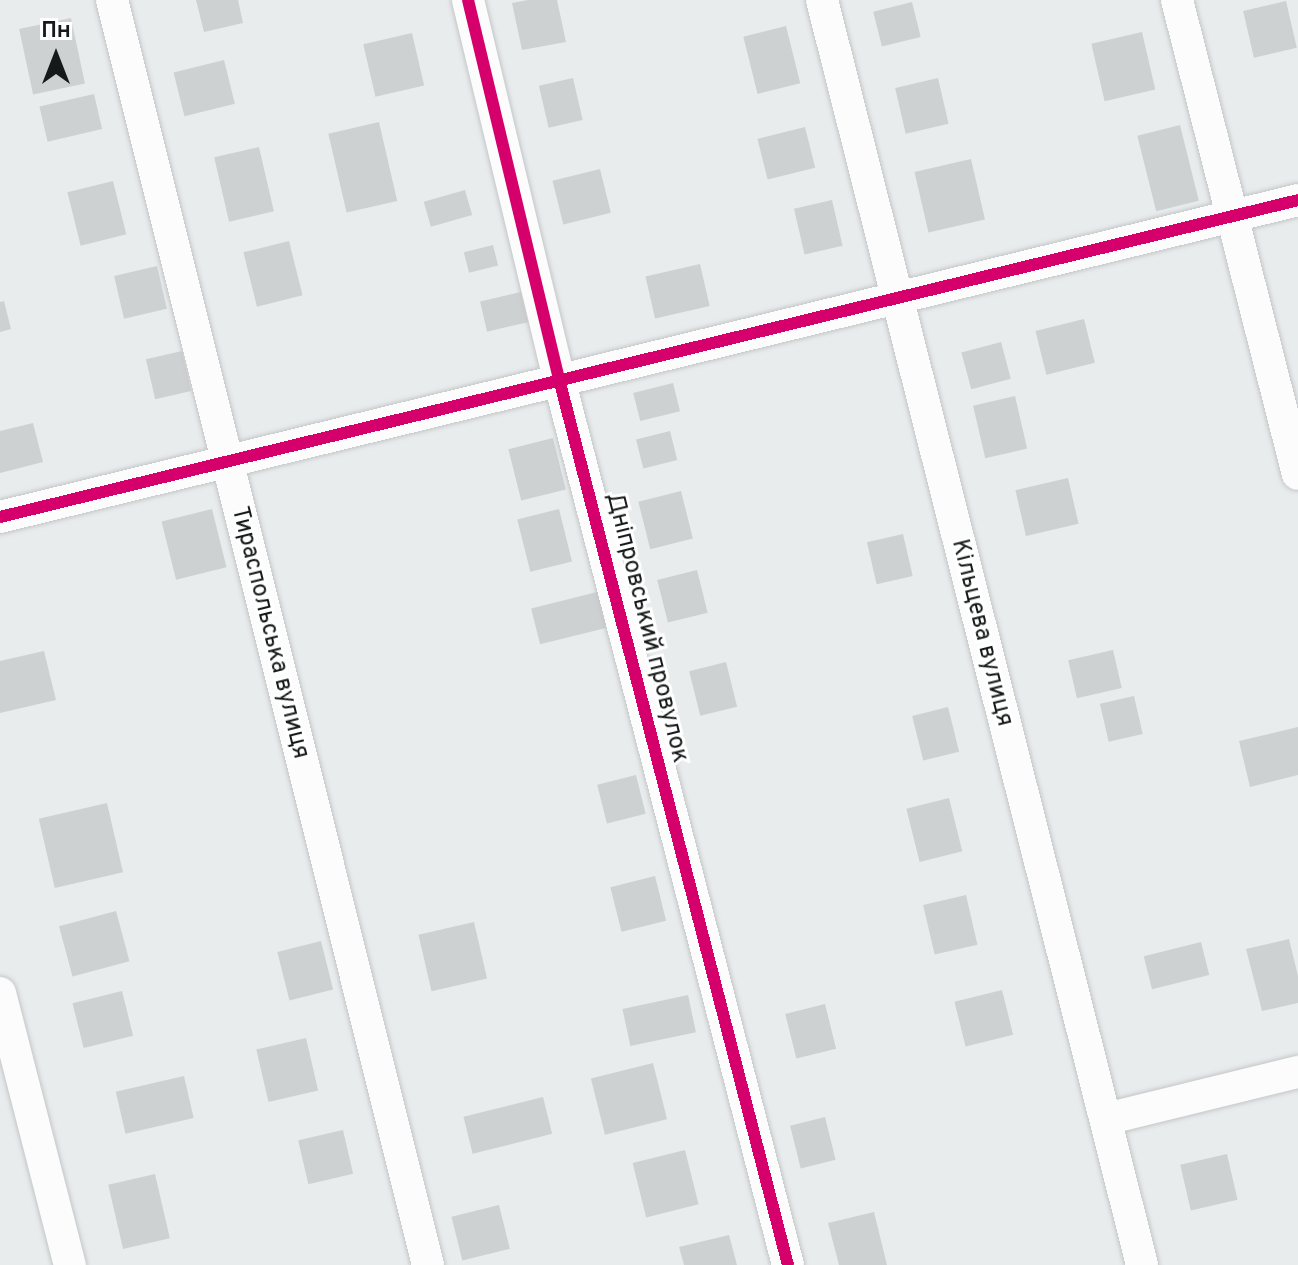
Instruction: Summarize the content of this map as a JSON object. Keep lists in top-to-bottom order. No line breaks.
{"streets":{"street":["Дніпровський провулок","Тираспольська вулиця","Кільцева вулиця"]},"north":"top"}
